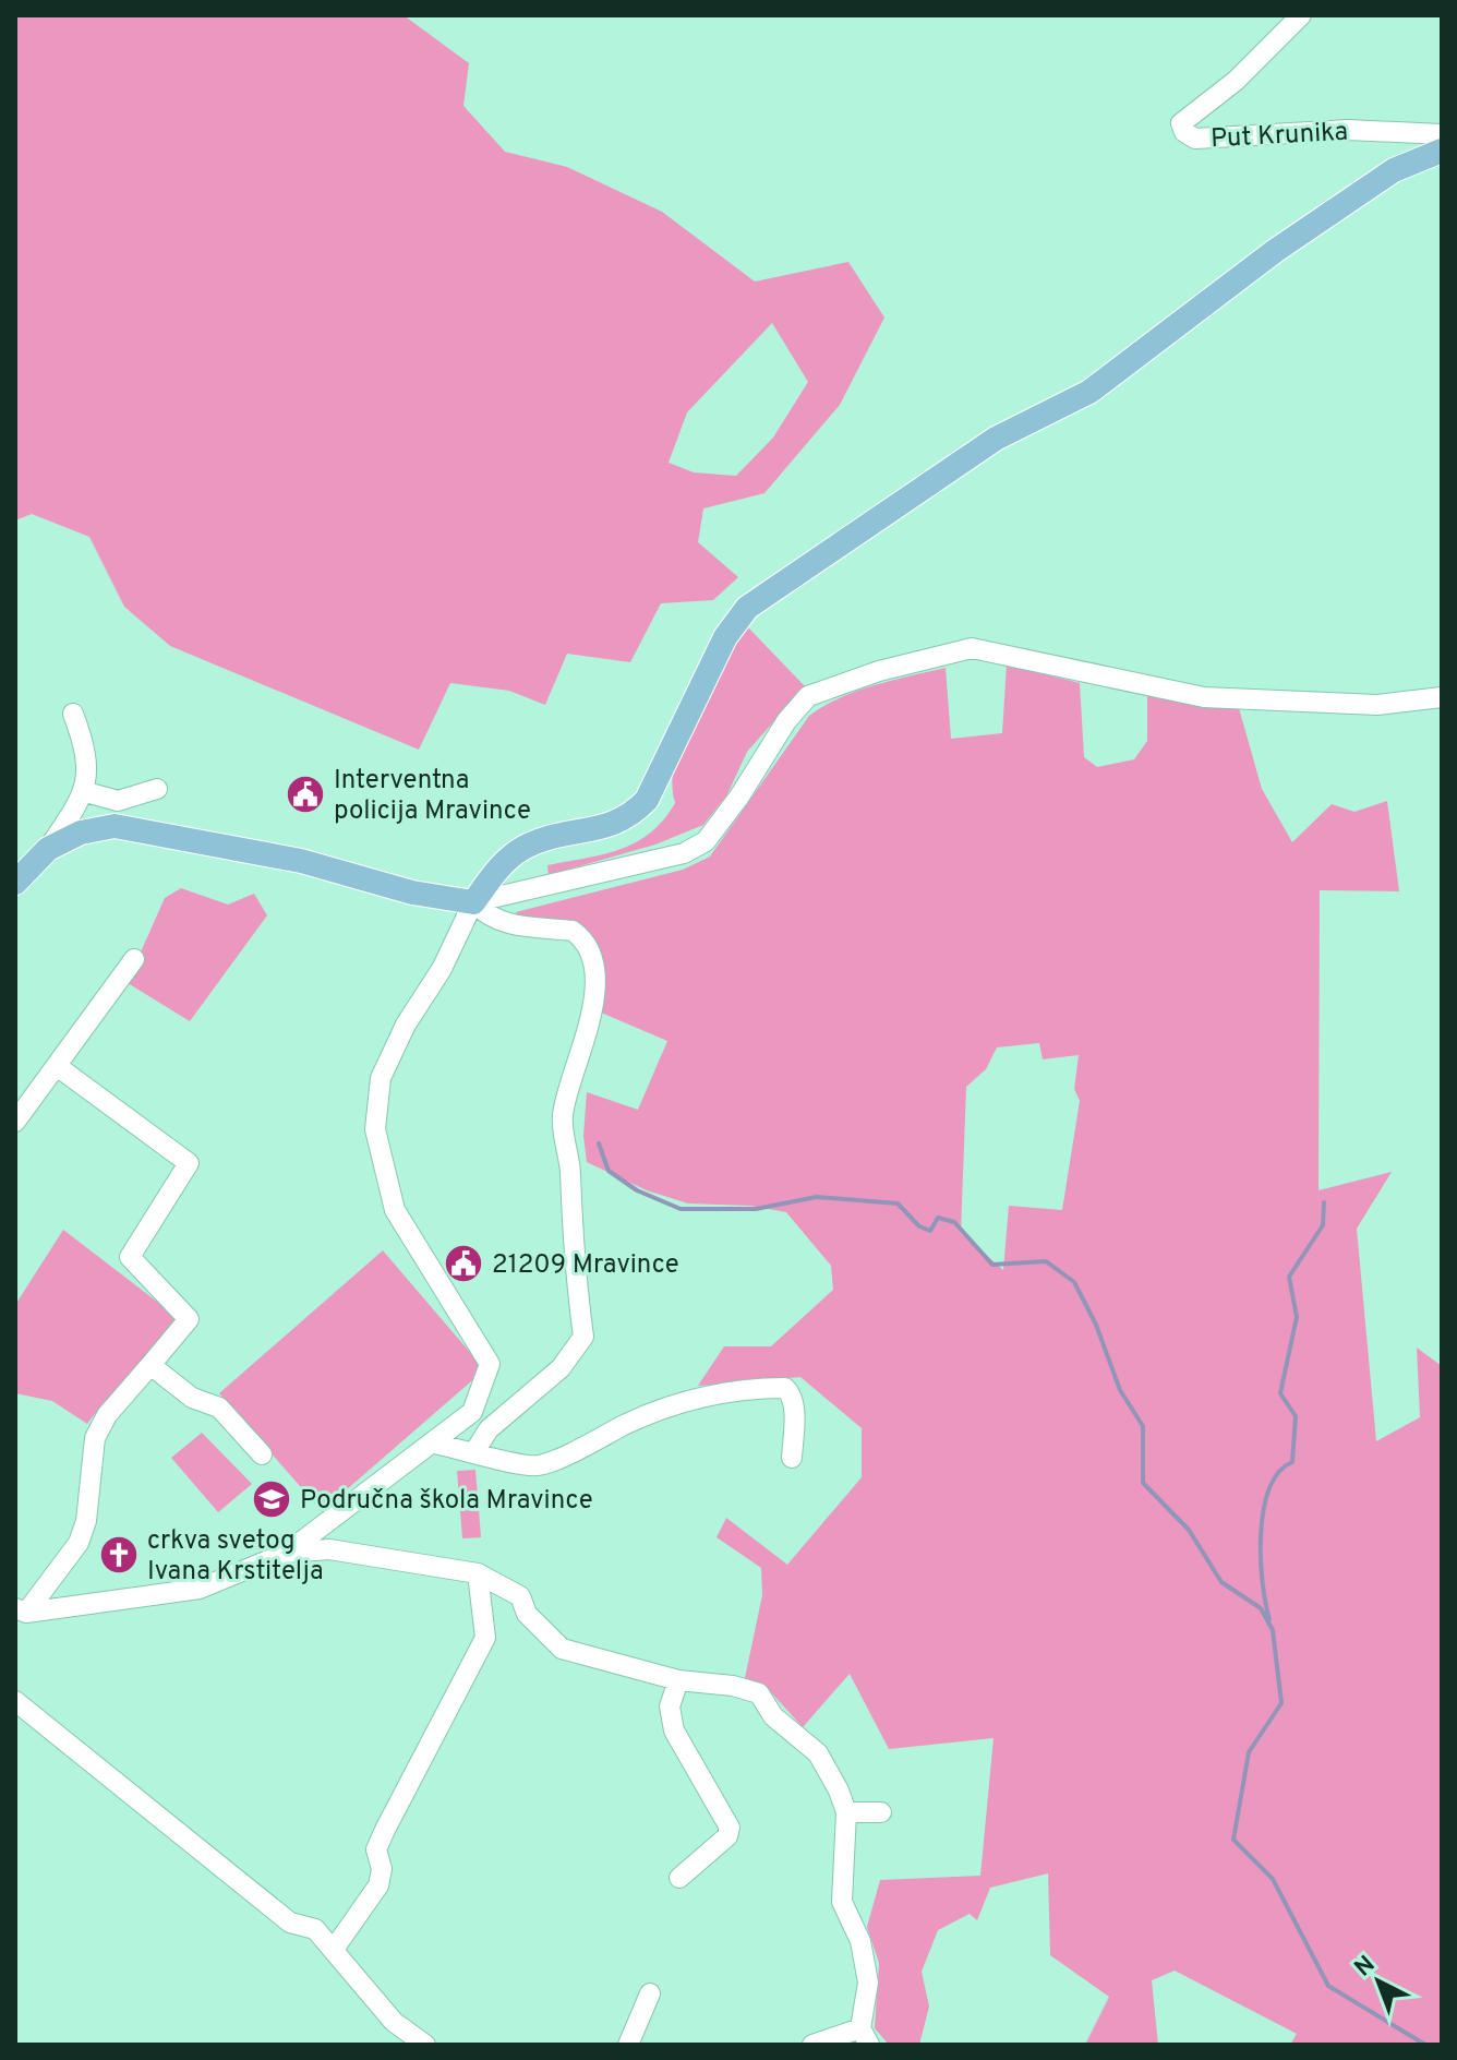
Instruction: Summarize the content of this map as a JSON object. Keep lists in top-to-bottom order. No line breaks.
{"streets":{"street":["Put Krunika"]},"places":{"public building":["Interventna policija Mravince","21209 Mravince"],"school or university":["Područna škola Mravince"],"church":["crkva svetog Ivana Krstitelja"]},"north":"top left"}
